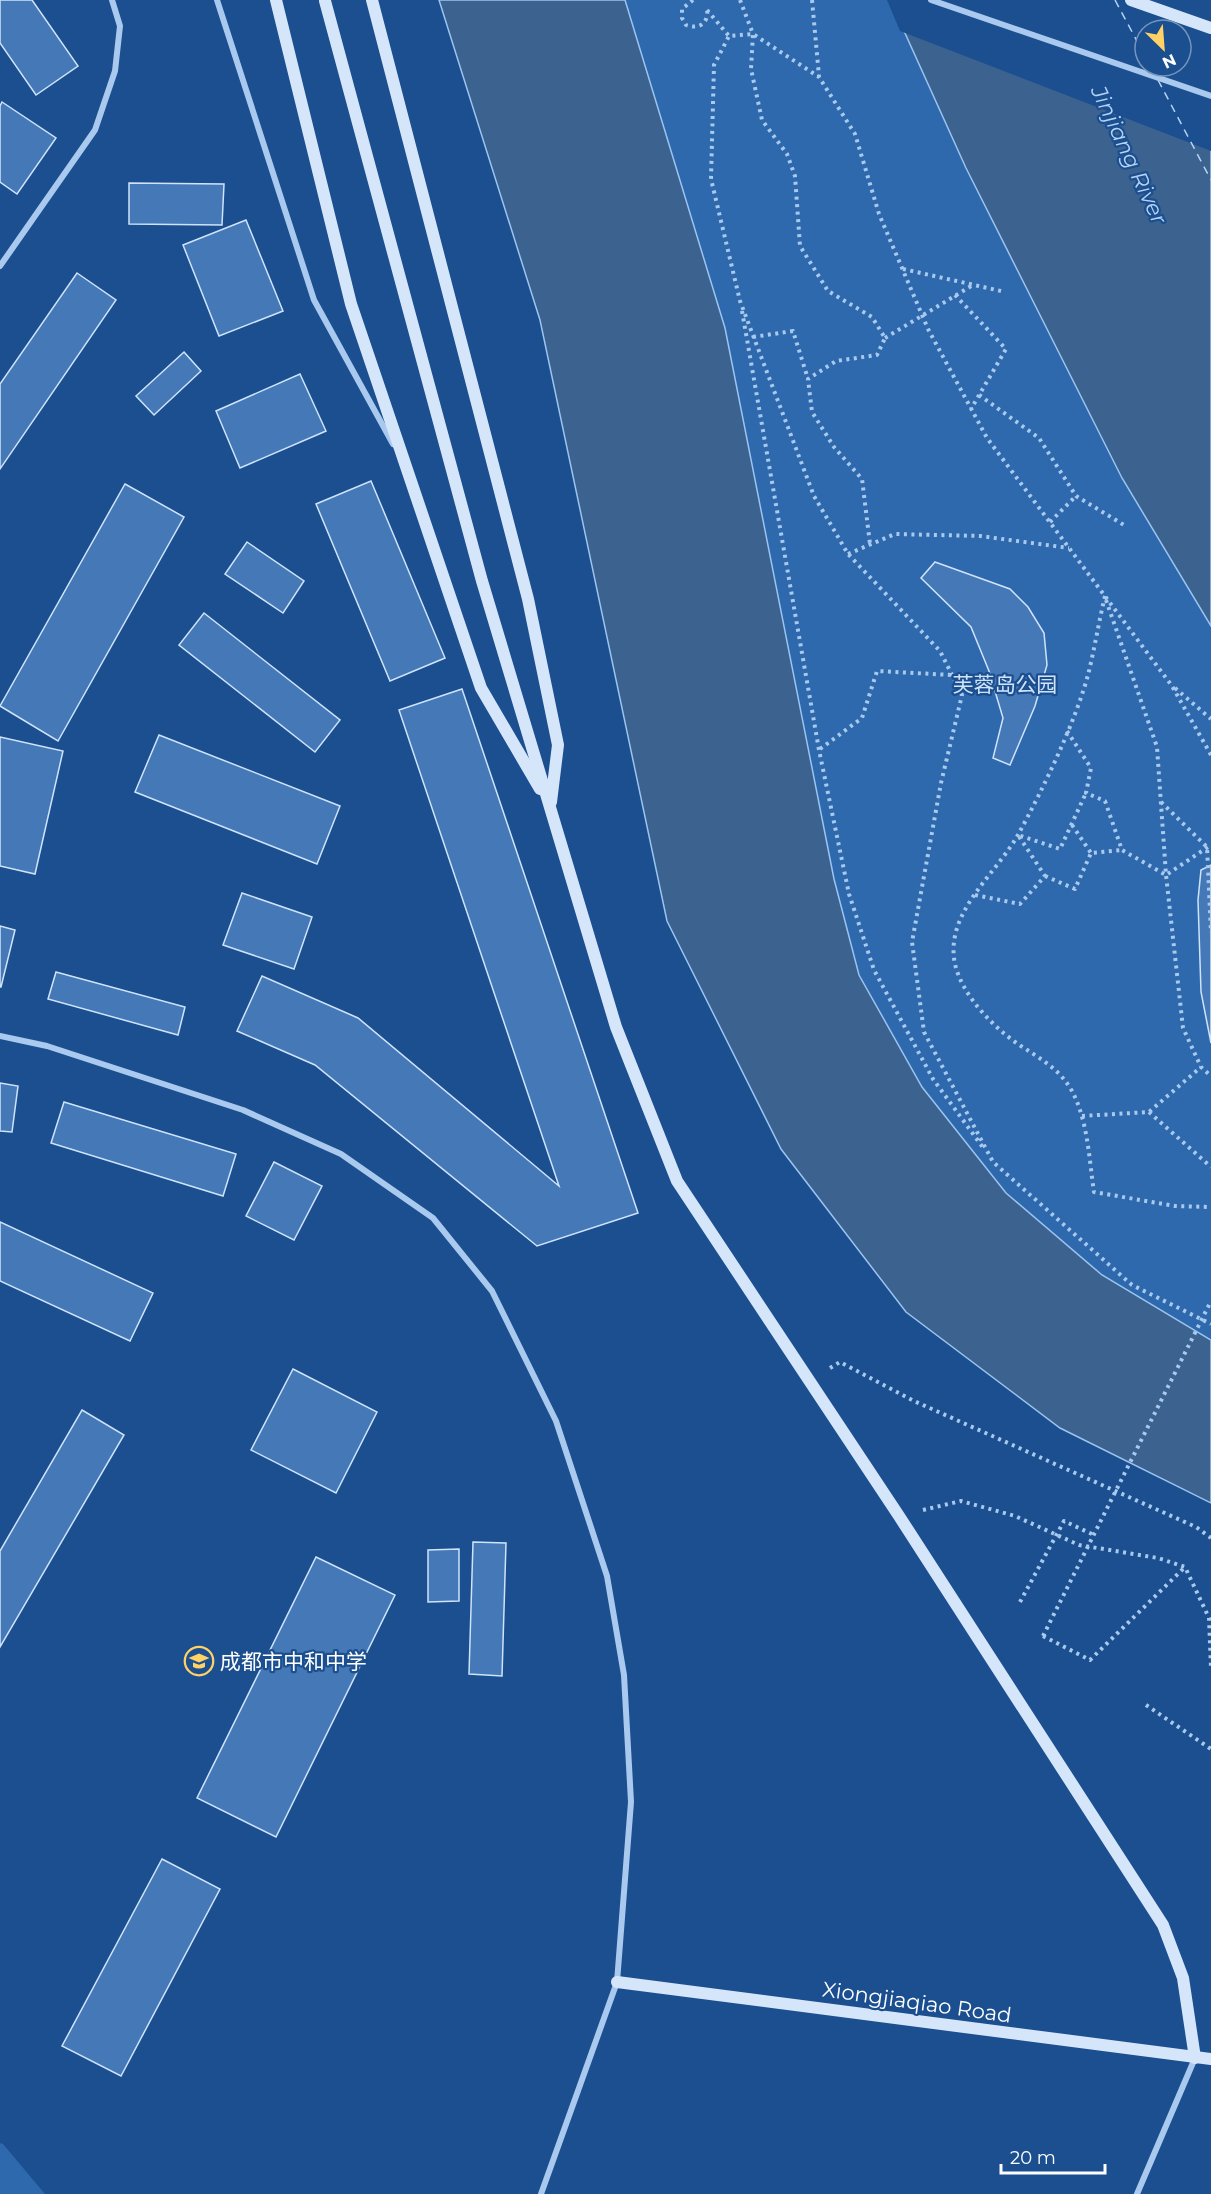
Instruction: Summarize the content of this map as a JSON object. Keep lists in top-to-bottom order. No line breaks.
{"streets":{"street":["Xiongjiaqiao Road"]},"water":["Jinjiang River"],"parks":["芙蓉岛公园"],"places":{"school or university":["成都市中和中学"]},"scale_bar":"20 m","north":"bottom right"}
